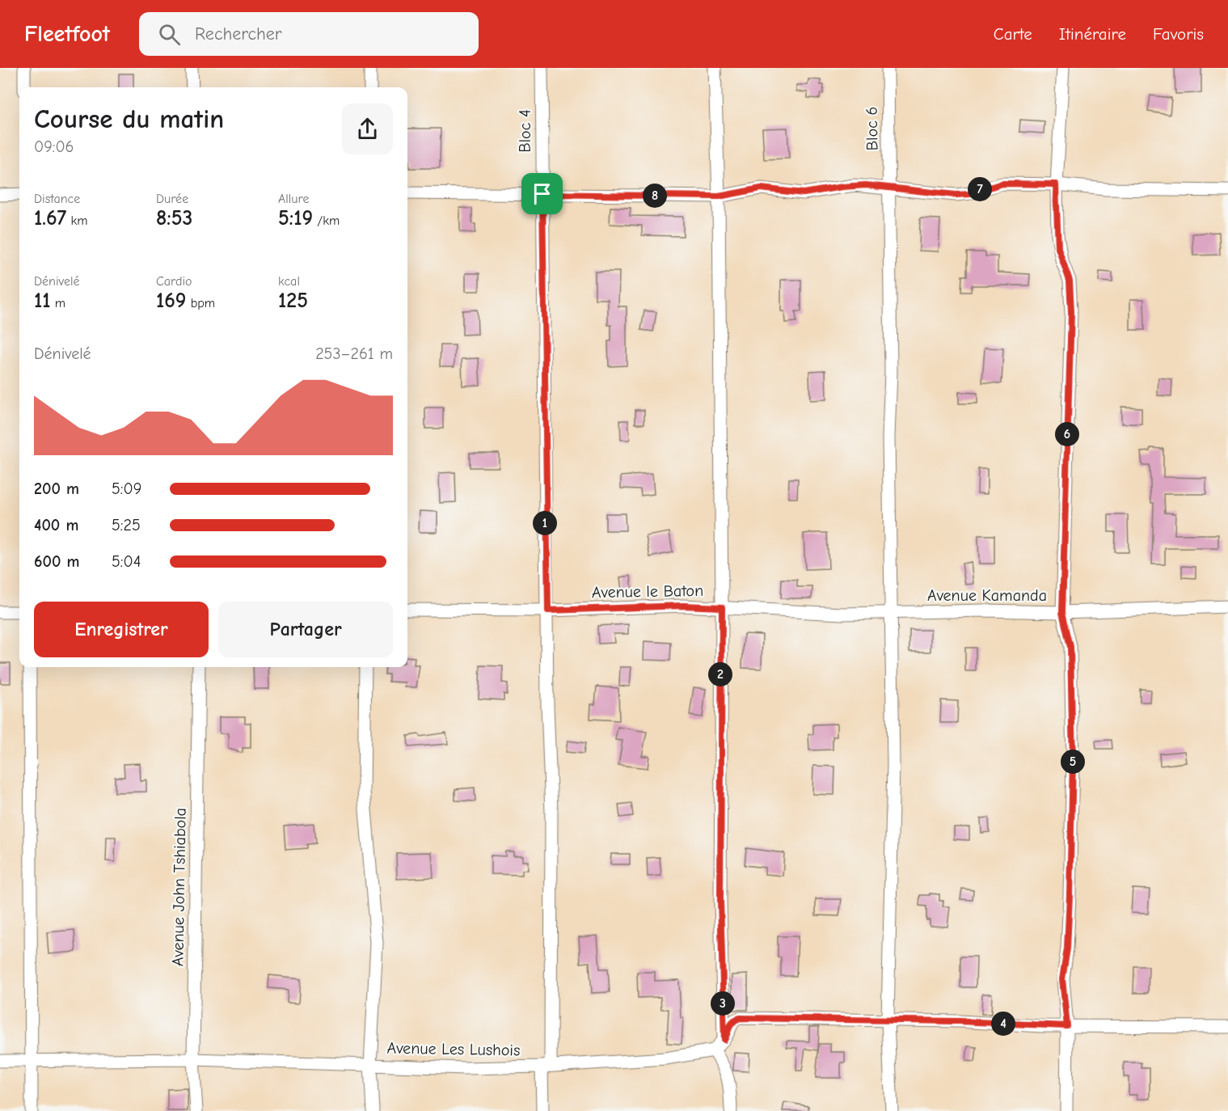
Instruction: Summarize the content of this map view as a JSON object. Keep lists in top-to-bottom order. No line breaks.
{"streets":{"street":["Bloc 6","Bloc 4","Avenue le Baton","Avenue Kamanda","Avenue John Tshiabola","Avenue Les Lushois"]},"crossings":[["Bloc 6","Avenue le Baton"],["Bloc 6","Avenue Kamanda"],["Bloc 4","Avenue le Baton"],["Bloc 4","Avenue Les Lushois"],["Avenue le Baton","Avenue Kamanda"],["Avenue John Tshiabola","Avenue Les Lushois"]],"page":{"header":"Fleetfoot","search":"Rechercher","nav":["Carte","Itinéraire","Favoris"],"heading":["Course du matin","09:06"],"stats":[["Distance","1.67 km"],["Durée","8:53"],["Allure","5:19 /km"],["Dénivelé","11 m"],["Cardio","169 bpm"],["kcal","125"]],"pins":["7","8","6","1","2","5","3","4"],"chart":["Dénivelé","253–261 m"],"list":[{"name":"200 m","note":"5:09"},{"name":"400 m","note":"5:25"},{"name":"600 m","note":"5:04"}],"buttons":["Enregistrer","Partager"]}}
